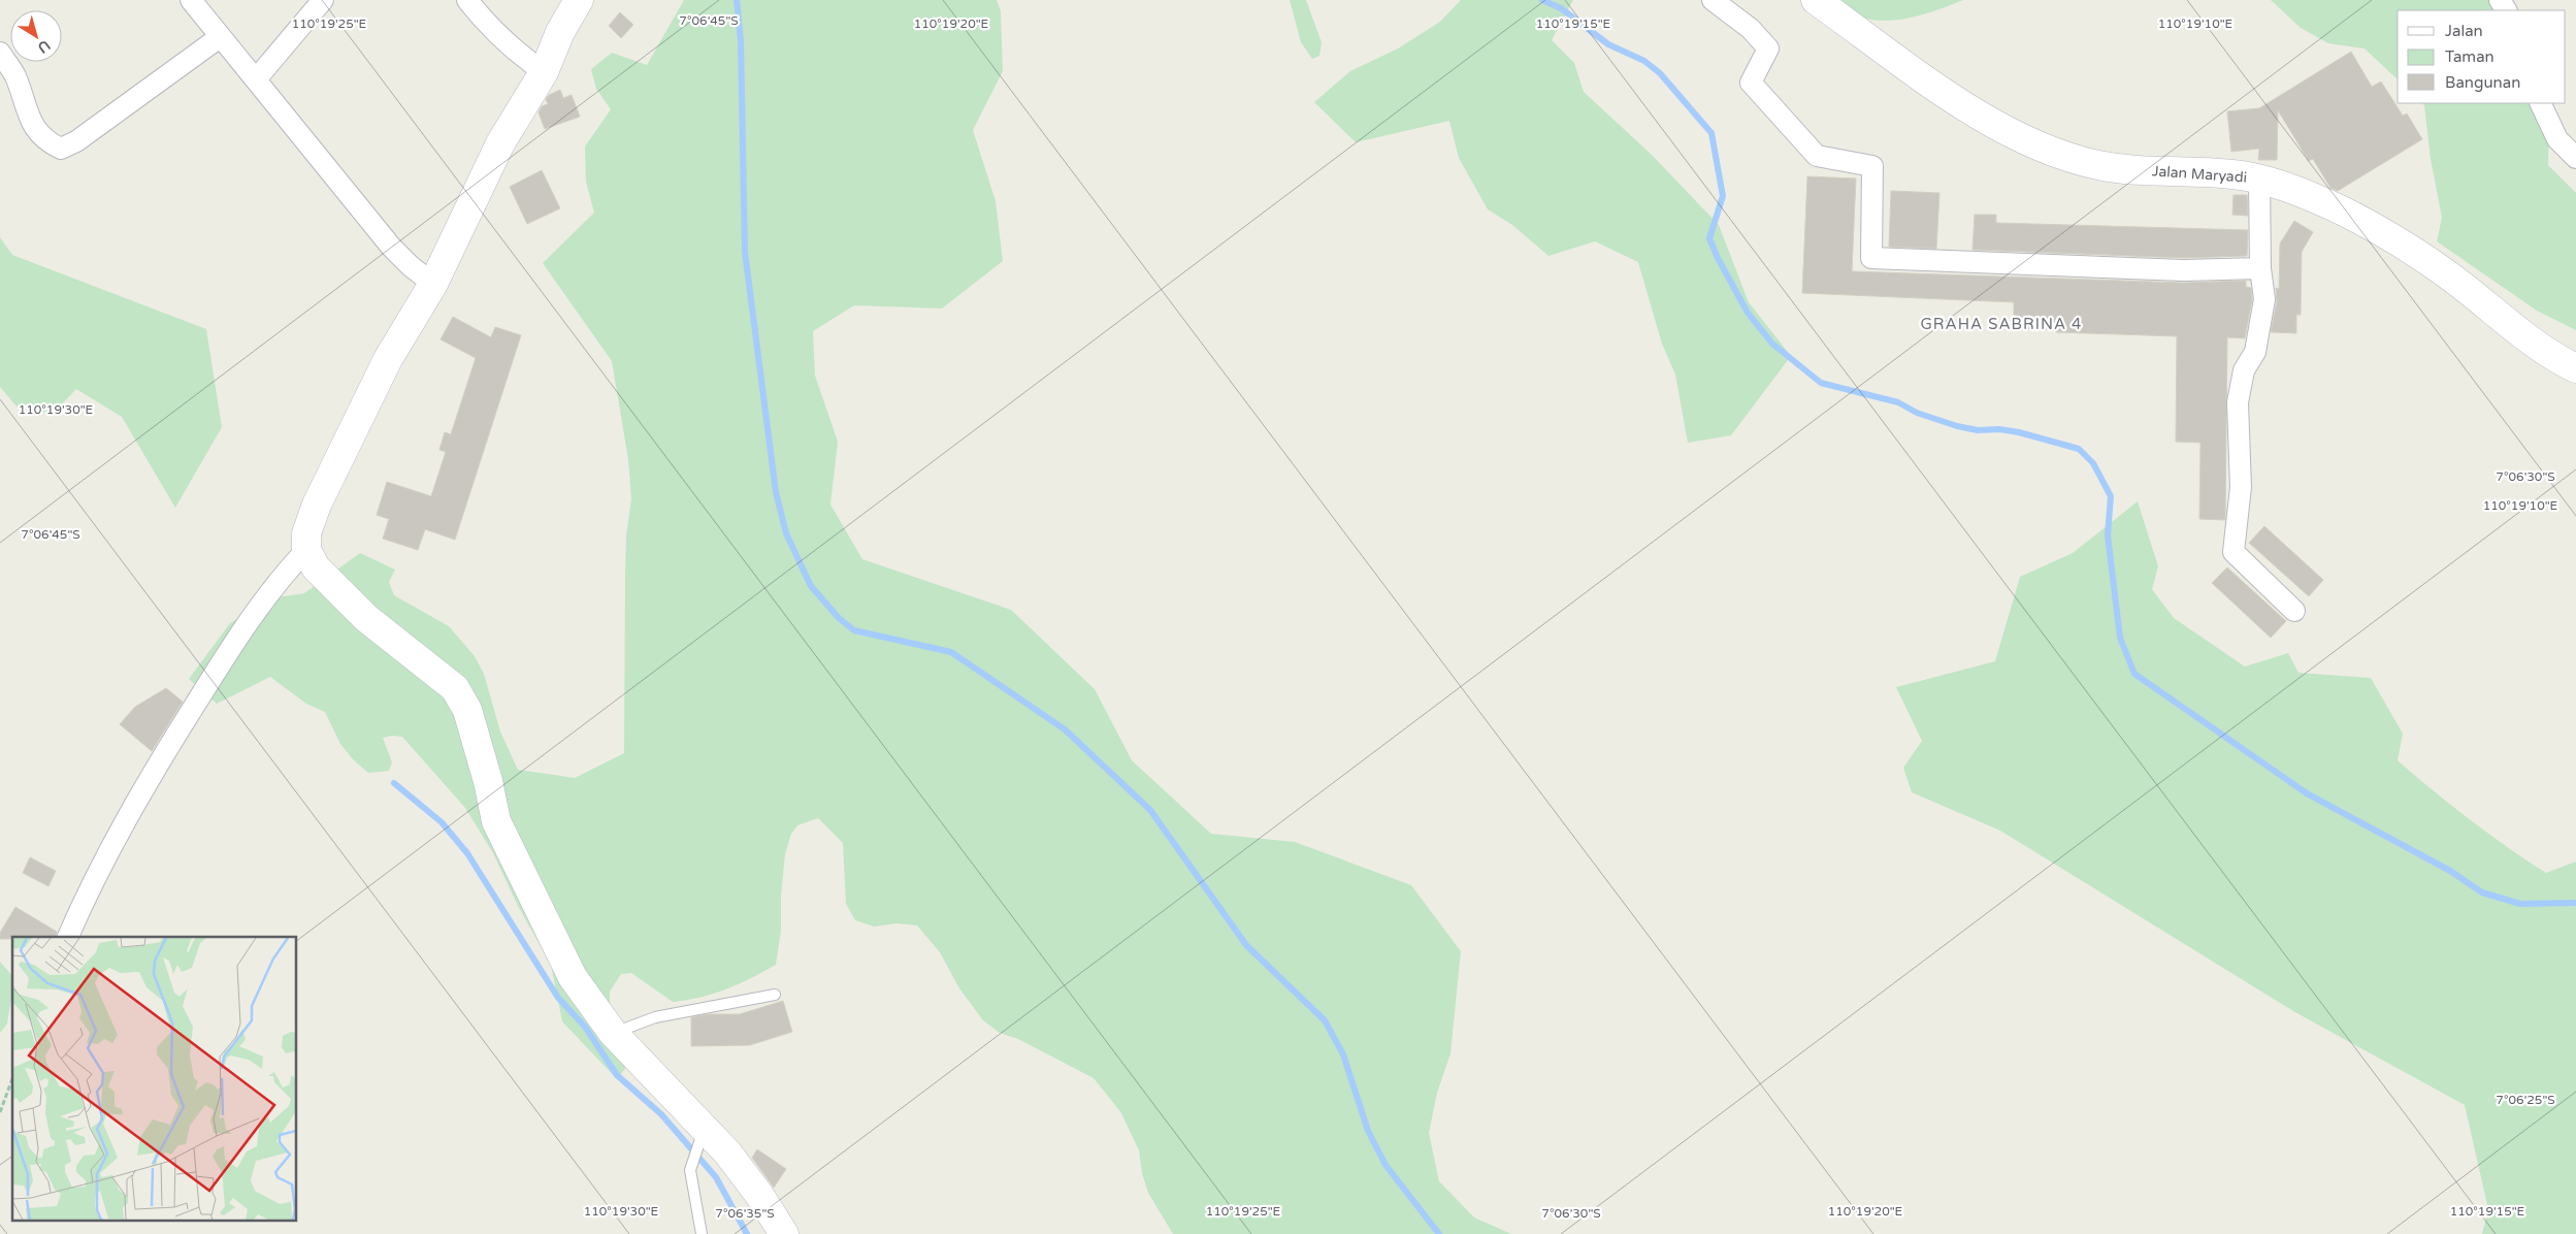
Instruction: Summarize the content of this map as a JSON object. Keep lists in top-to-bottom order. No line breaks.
{"streets":{"street":["Jalan Maryadi"]},"districts":["GRAHA SABRINA 4"],"legend":["Jalan","Taman","Bangunan"],"north":"bottom right","coordinates":["7°06'45\"S","110°19'25\"E","110°19'15\"E","110°19'10\"E","110°19'20\"E","110°19'30\"E","7°06'30\"S","7°06'25\"S","7°06'35\"S"]}
